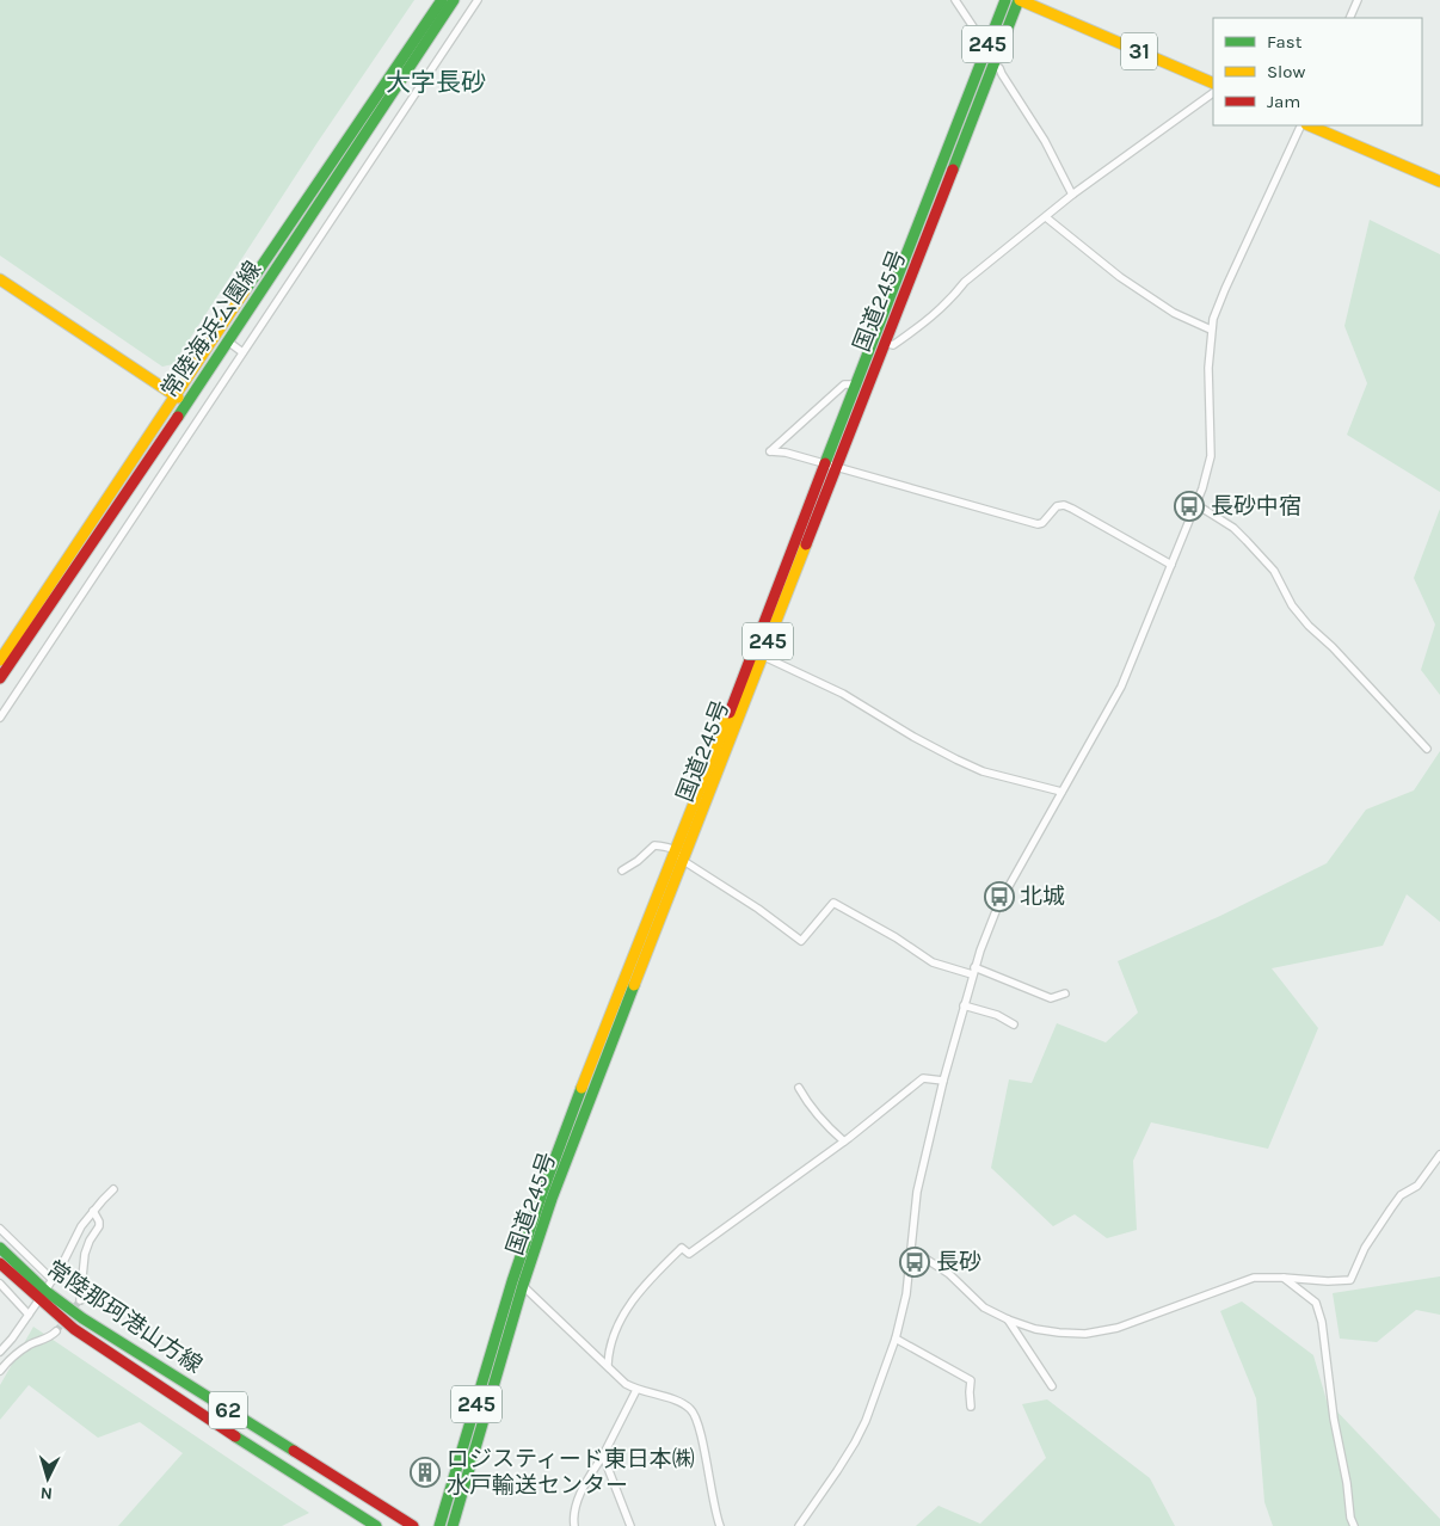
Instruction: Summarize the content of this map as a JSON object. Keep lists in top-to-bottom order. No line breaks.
{"streets":{"main road":["245","31","国道245号","常陸海浜公園線","常陸那珂港山方線","62"]},"crossings":[["31","国道245号"]],"districts":["大字長砂"],"places":{"bus stop":["長砂中宿","北城","長砂"],"building":["ロジスティード東日本㈱ 水戸輸送センター"]},"legend":["Fast","Slow","Jam"],"north":"bottom"}
